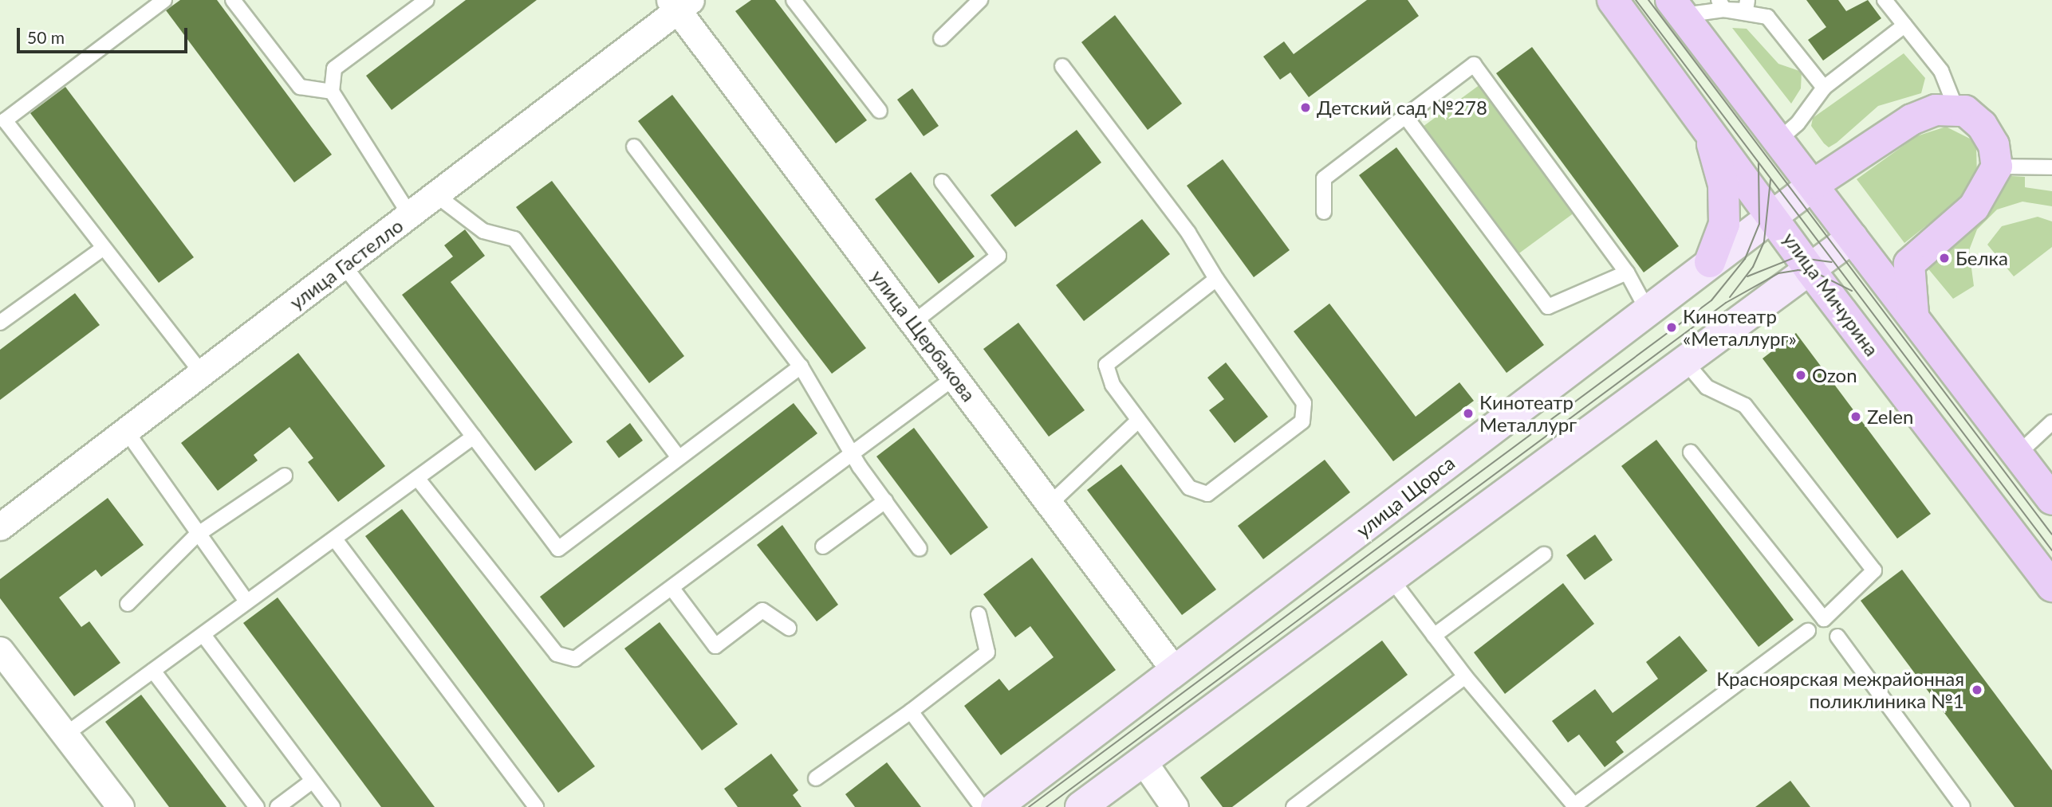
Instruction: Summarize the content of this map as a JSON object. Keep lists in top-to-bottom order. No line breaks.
{"streets":{"main road":["улица Мичурина","улица Щорса"],"street":["улица Гастелло","улица Щербакова"]},"crossings":[["улица Гастелло","улица Щербакова"],["улица Мичурина","улица Щорса"],["улица Щербакова","улица Щорса"]],"places":["Детский сад №278","Белка","Кинотеатр «Металлург»","Ozon","Кинотеатр Металлург","Zelen","Красноярская межрайонная поликлиника №1"],"scale_bar":"50 m"}
